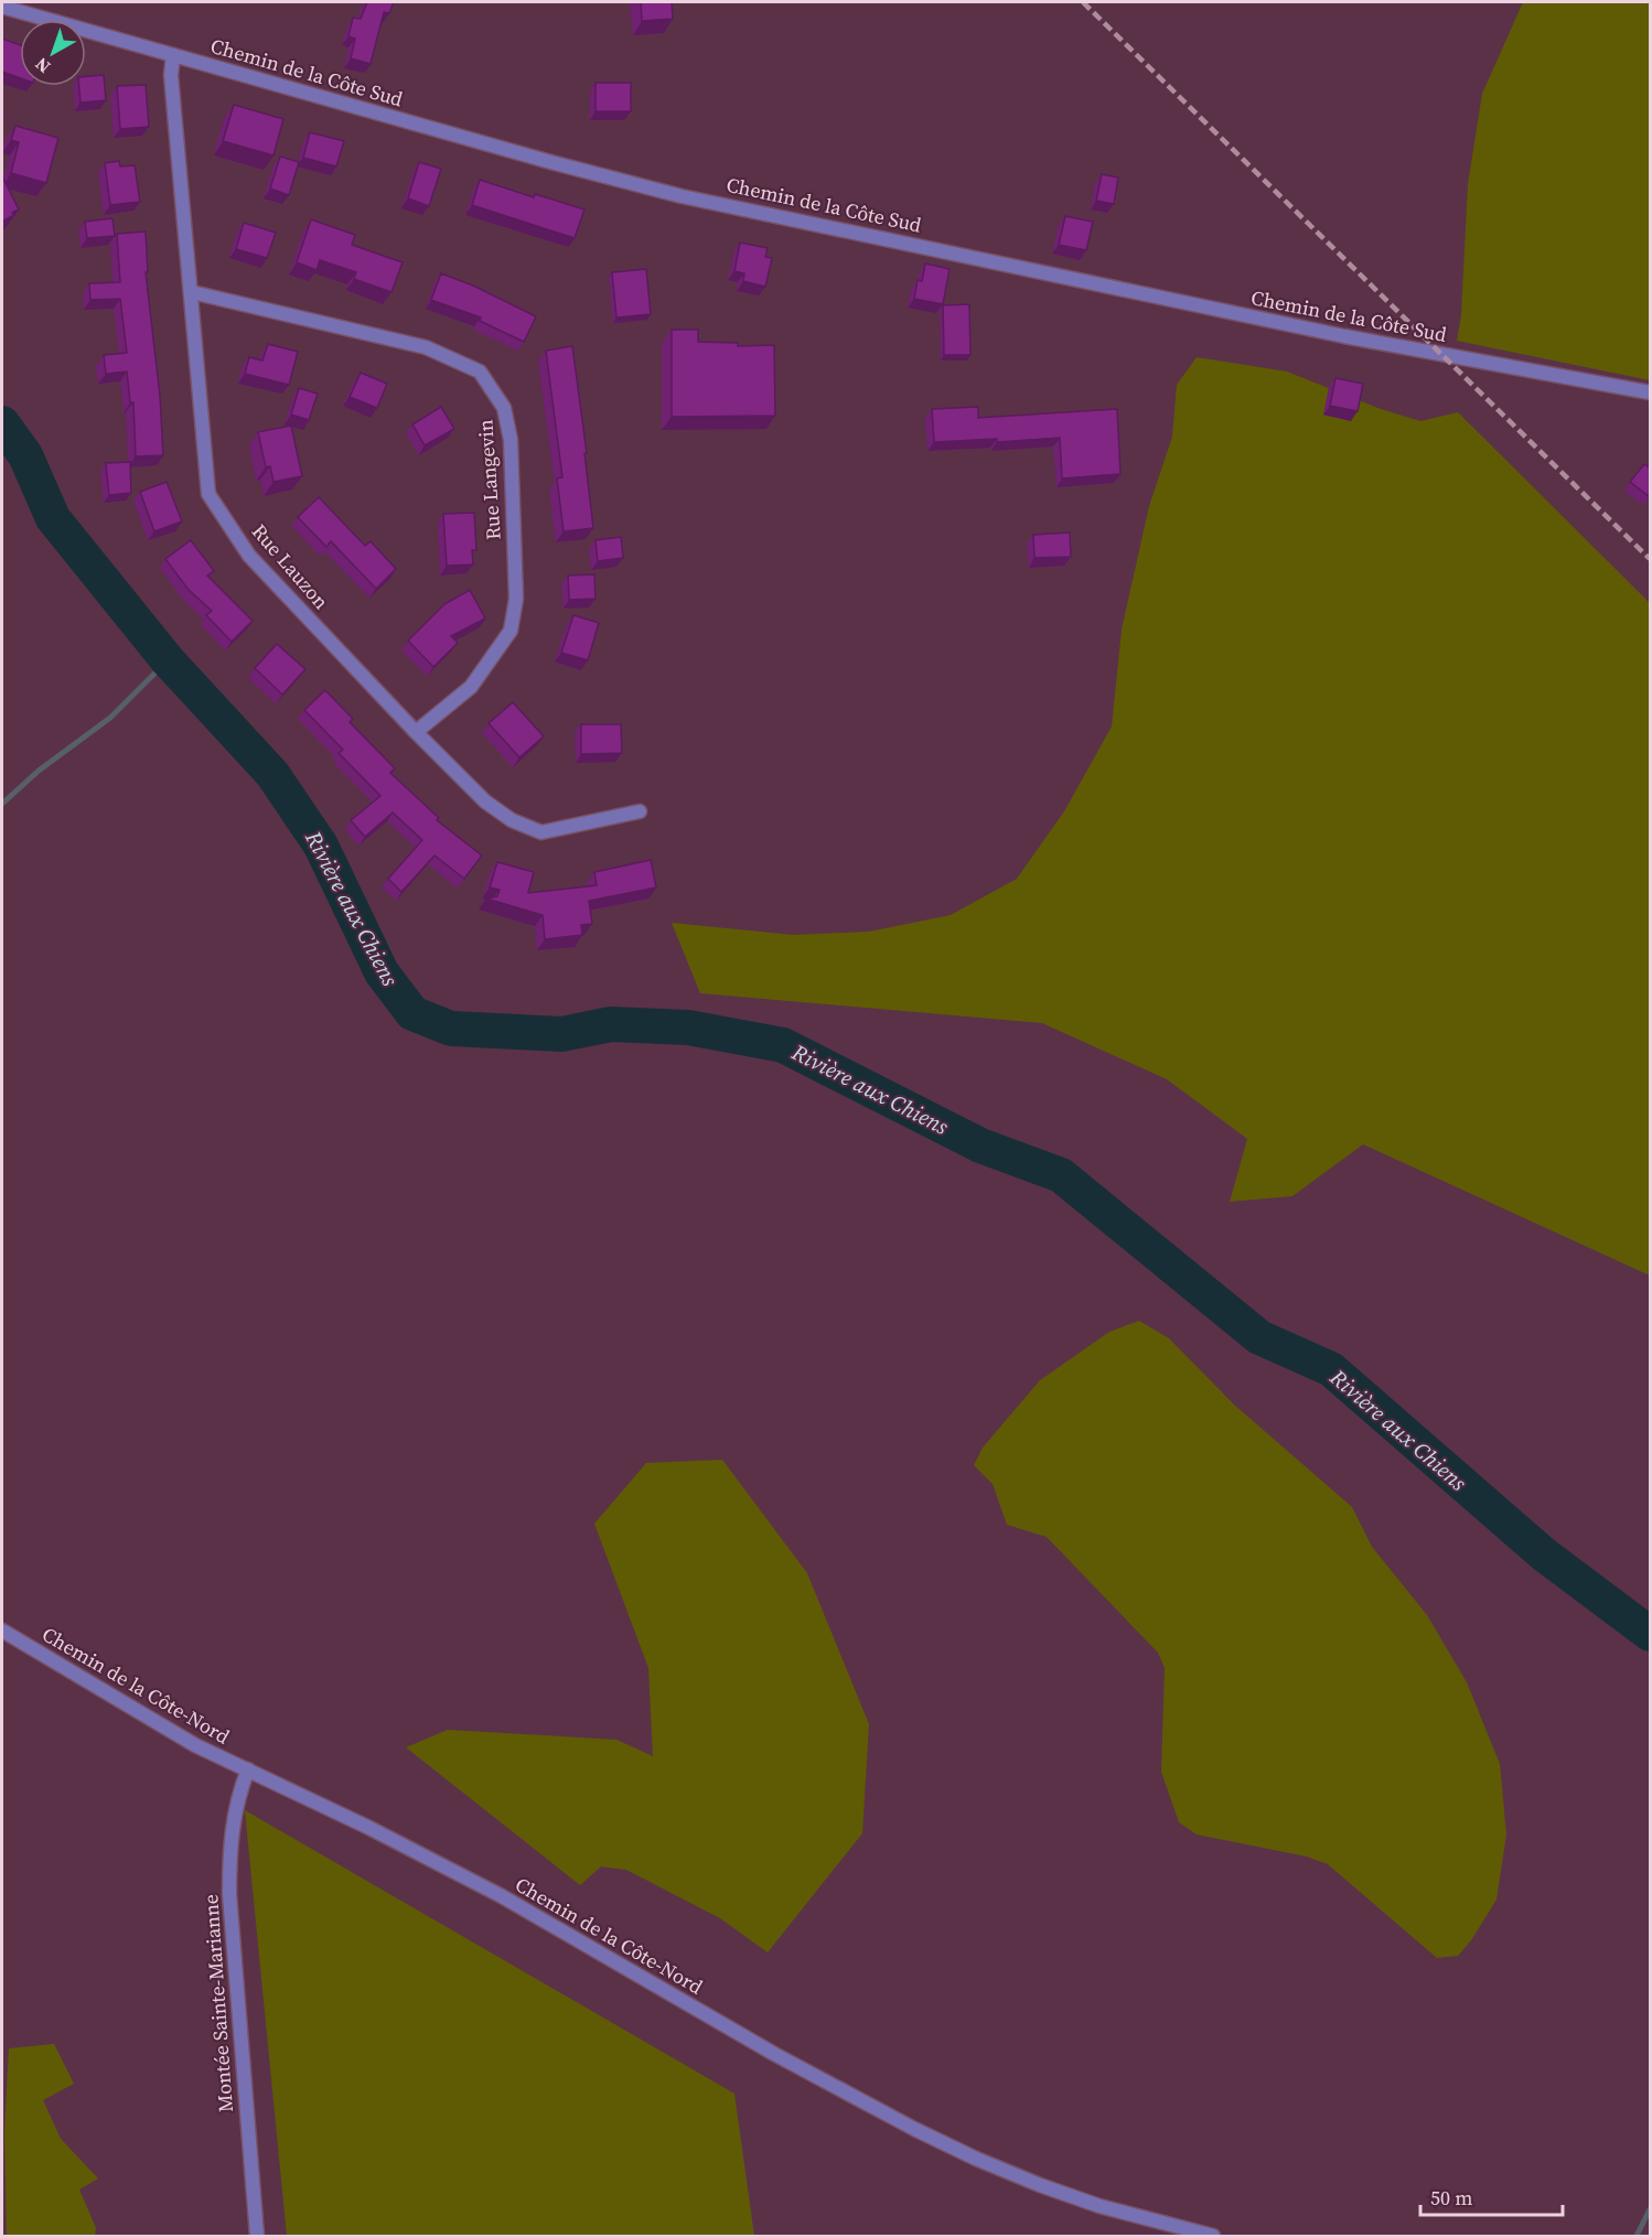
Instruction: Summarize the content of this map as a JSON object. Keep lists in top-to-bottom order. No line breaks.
{"streets":{"street":["Chemin de la Côte Sud","Rue Langevin","Rue Lauzon","Chemin de la Côte-Nord","Montée Sainte-Marianne"]},"crossings":[["Chemin de la Côte Sud","Rue Lauzon"],["Rue Langevin","Rue Lauzon"],["Chemin de la Côte-Nord","Montée Sainte-Marianne"]],"water":["Rivière aux Chiens"],"scale_bar":"50 m","north":"bottom left"}
